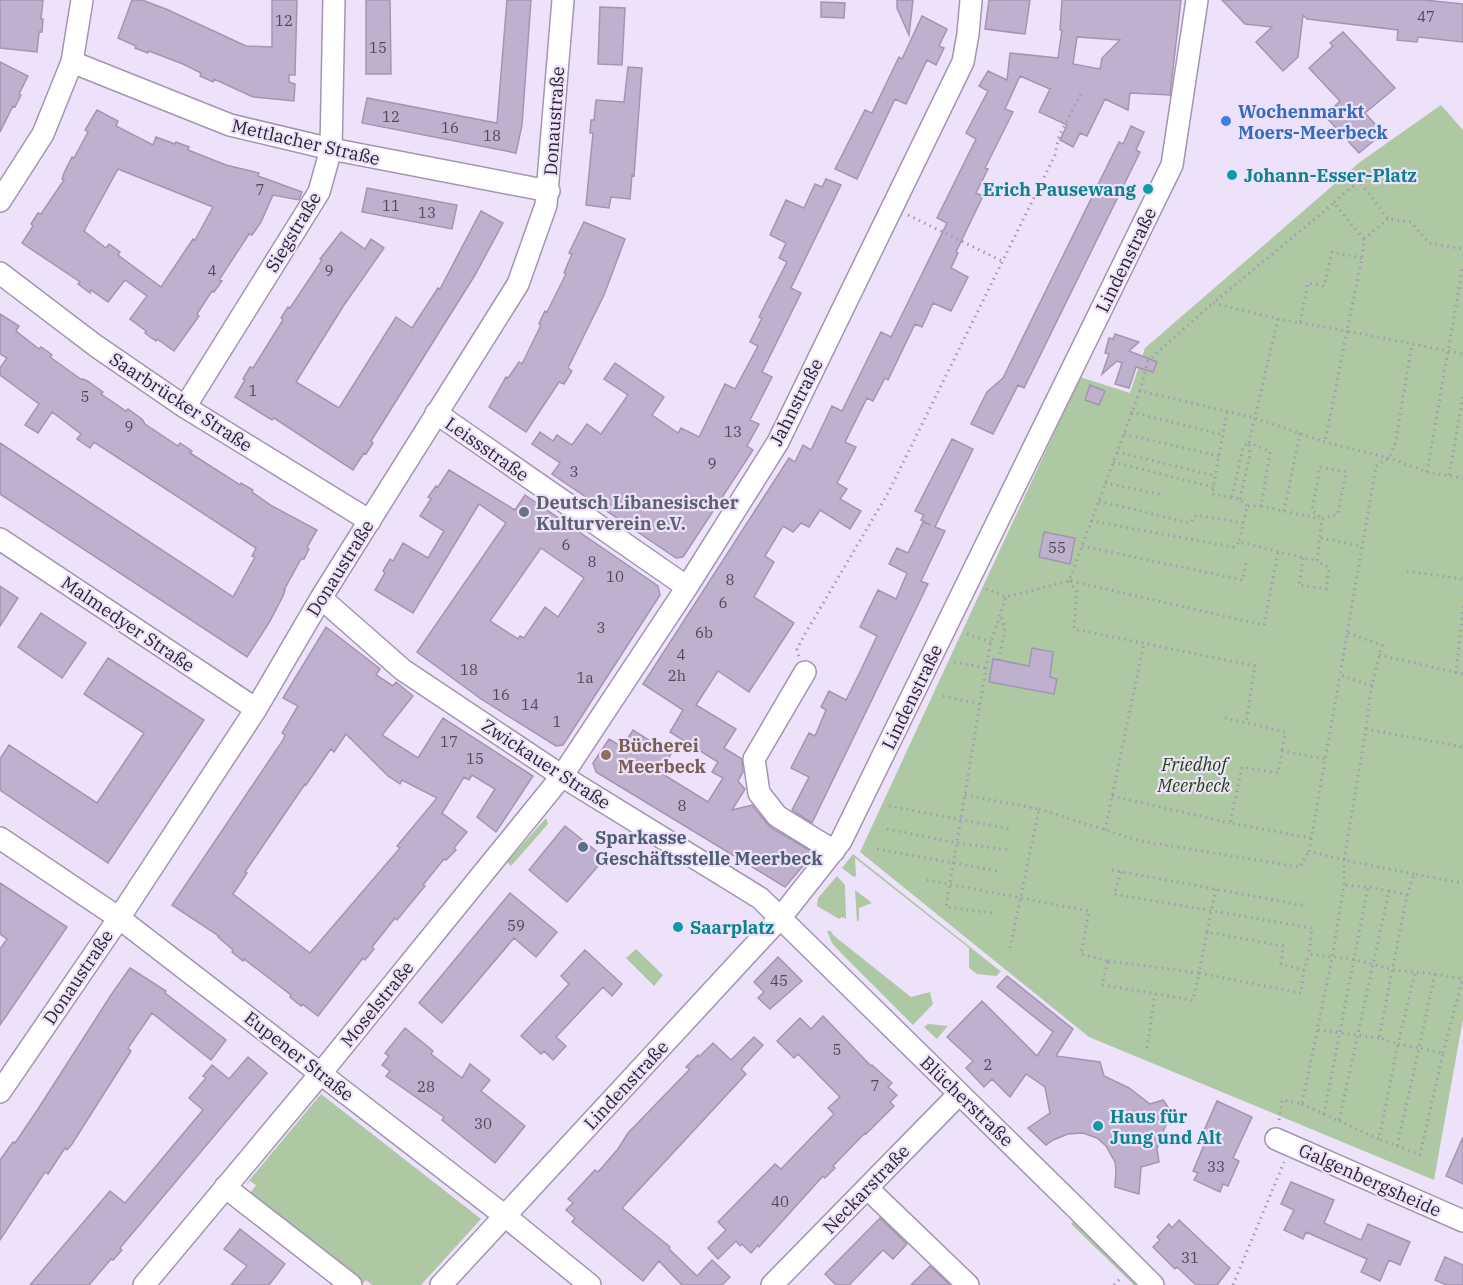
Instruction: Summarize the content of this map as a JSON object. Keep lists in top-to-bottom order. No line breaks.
{"streets":{"street":["Donaustraße","Mettlacher Straße","Siegstraße","Lindenstraße","Saarbrücker Straße","Jahnstraße","Leissstraße","Malmedyer Straße","Zwickauer Straße","Moselstraße","Eupener Straße","Blücherstraße","Galgenbergsheide","Neckarstraße"]},"crossings":[["Donaustraße","Mettlacher Straße"],["Donaustraße","Saarbrücker Straße"],["Donaustraße","Leissstraße"],["Donaustraße","Malmedyer Straße"],["Donaustraße","Zwickauer Straße"],["Donaustraße","Eupener Straße"],["Mettlacher Straße","Siegstraße"],["Siegstraße","Saarbrücker Straße"],["Lindenstraße","Zwickauer Straße"],["Lindenstraße","Eupener Straße"],["Lindenstraße","Blücherstraße"],["Jahnstraße","Leissstraße"],["Jahnstraße","Zwickauer Straße"],["Jahnstraße","Moselstraße"],["Zwickauer Straße","Moselstraße"],["Zwickauer Straße","Blücherstraße"],["Moselstraße","Eupener Straße"],["Blücherstraße","Neckarstraße"]],"parks":["Friedhof Meerbeck"],"places":["Wochenmarkt Moers-Meerbeck","Johann-Esser-Platz","Erich Pausewang","Deutsch Libanesischer Kulturverein e.V.","Bücherei Meerbeck","Sparkasse Geschäftsstelle Meerbeck","Saarplatz","Haus für Jung und Alt"],"house_numbers":["47","12","15","12","16","18","7","11","13","4","9","1","5","9","13","9","3","6","55","8","10","8","6","3","6b","4","18","2h","1a","16","14","1","17","15","8","59","45","5","2","7","28","30","33","40","31"]}
